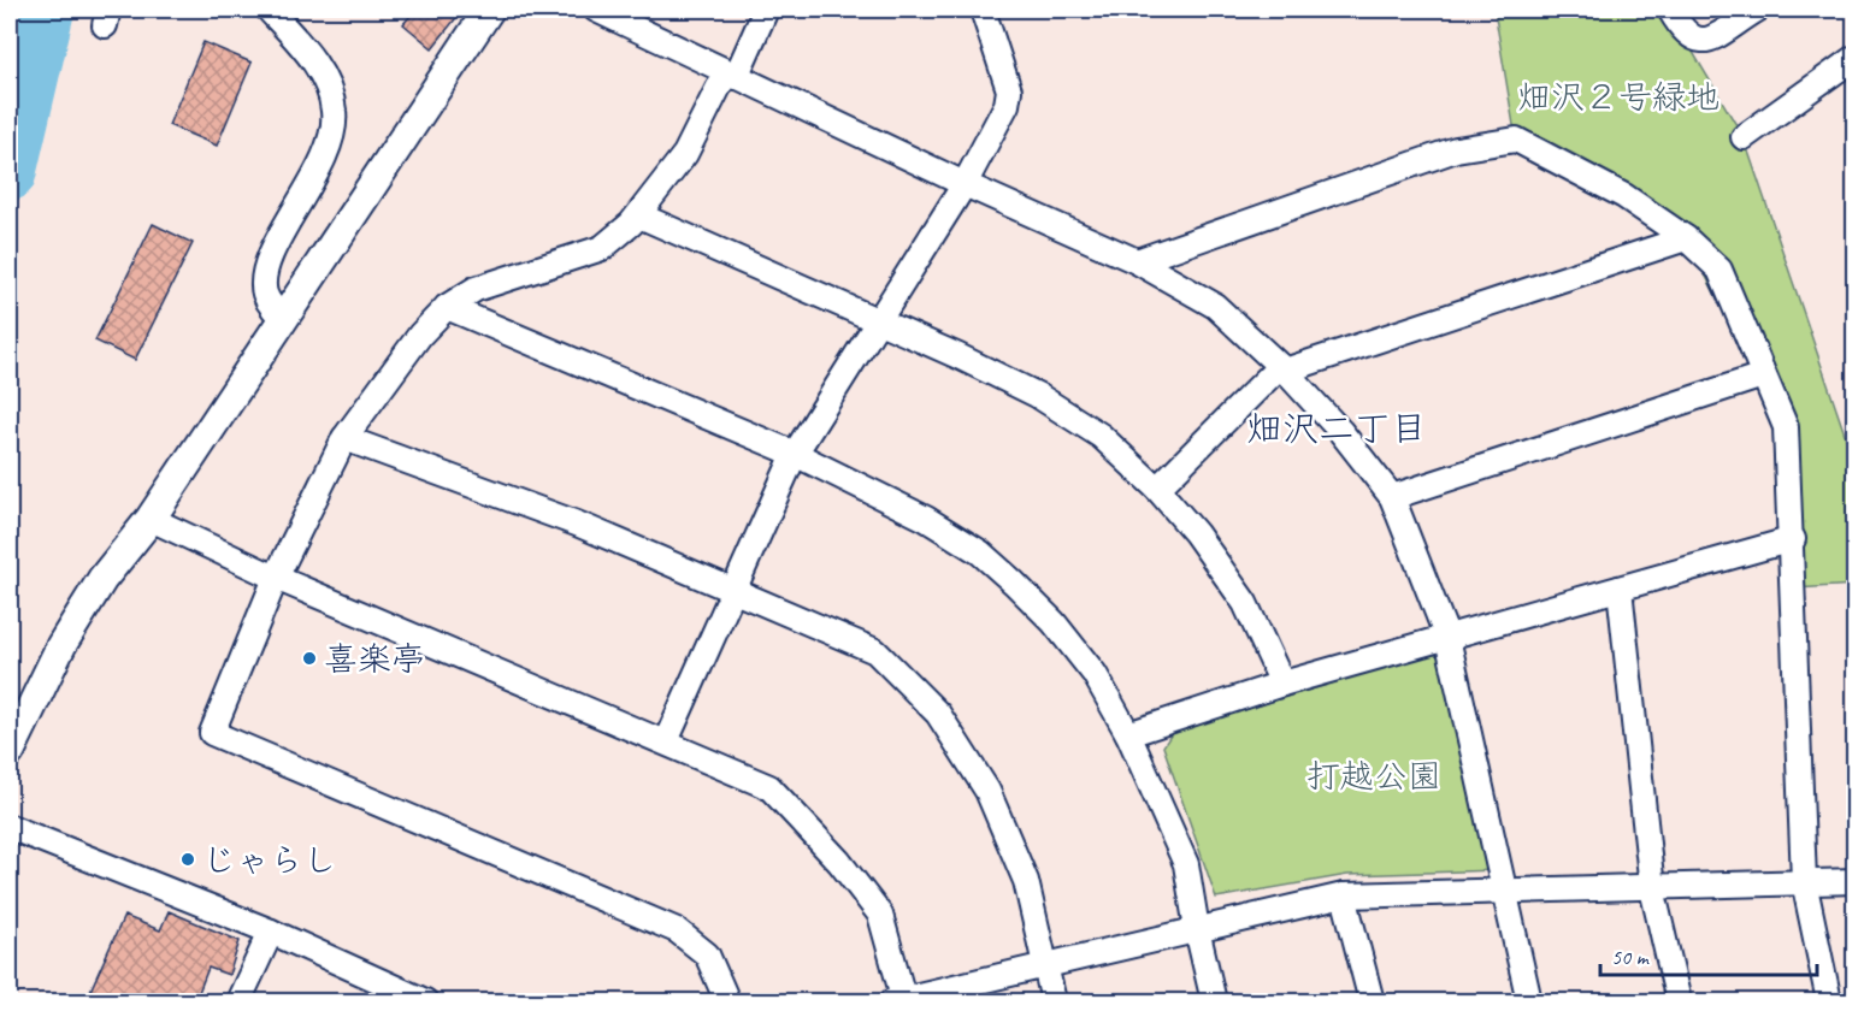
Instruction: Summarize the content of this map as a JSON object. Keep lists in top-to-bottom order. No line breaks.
{"districts":["畑沢二丁目"],"parks":["畑沢２号緑地","打越公園"],"places":["喜楽亭","じゃらし"],"scale_bar":"50 m"}
